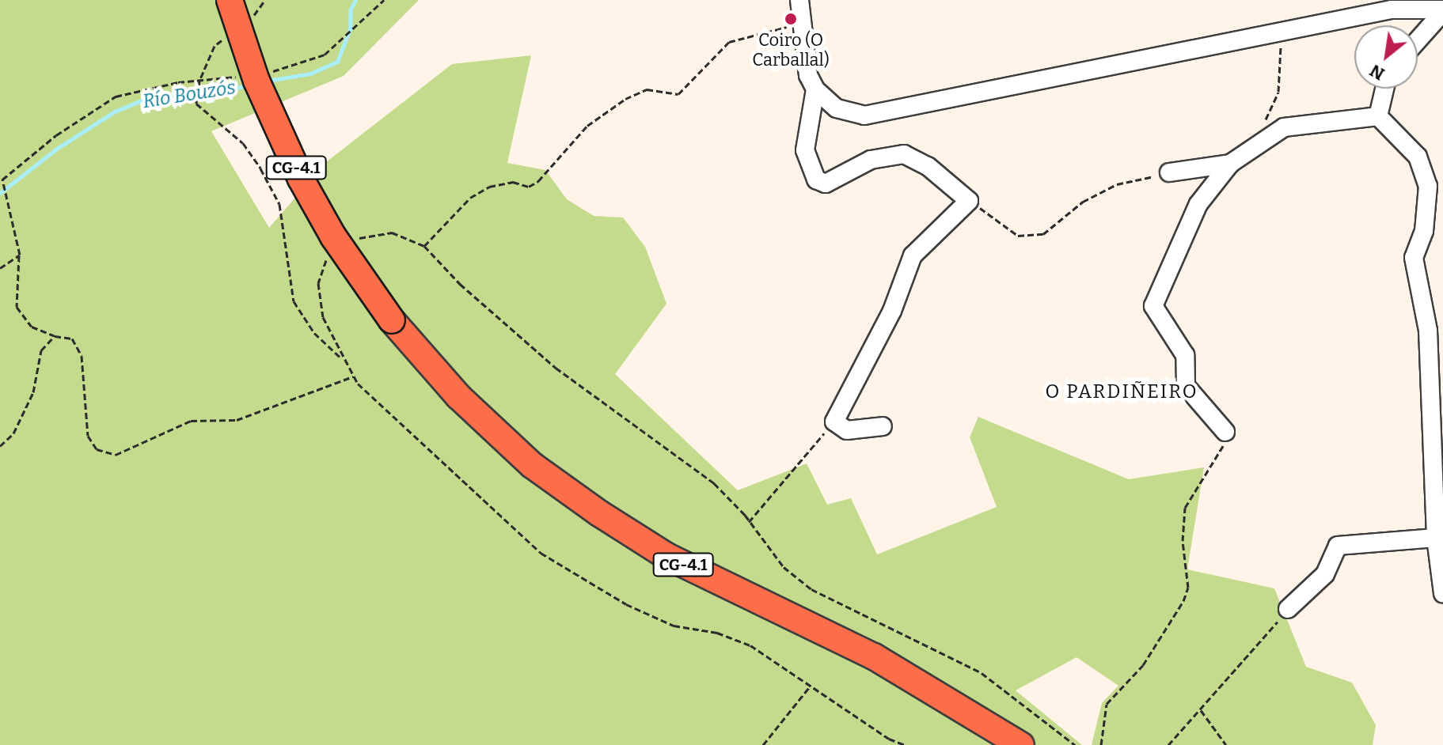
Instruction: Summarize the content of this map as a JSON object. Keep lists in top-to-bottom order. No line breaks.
{"streets":{"highway":["CG-4.1"]},"districts":["O PARDIÑEIRO"],"water":["Río Bouzós"],"places":["Coiro (O Carballal)"],"north":"bottom left"}
